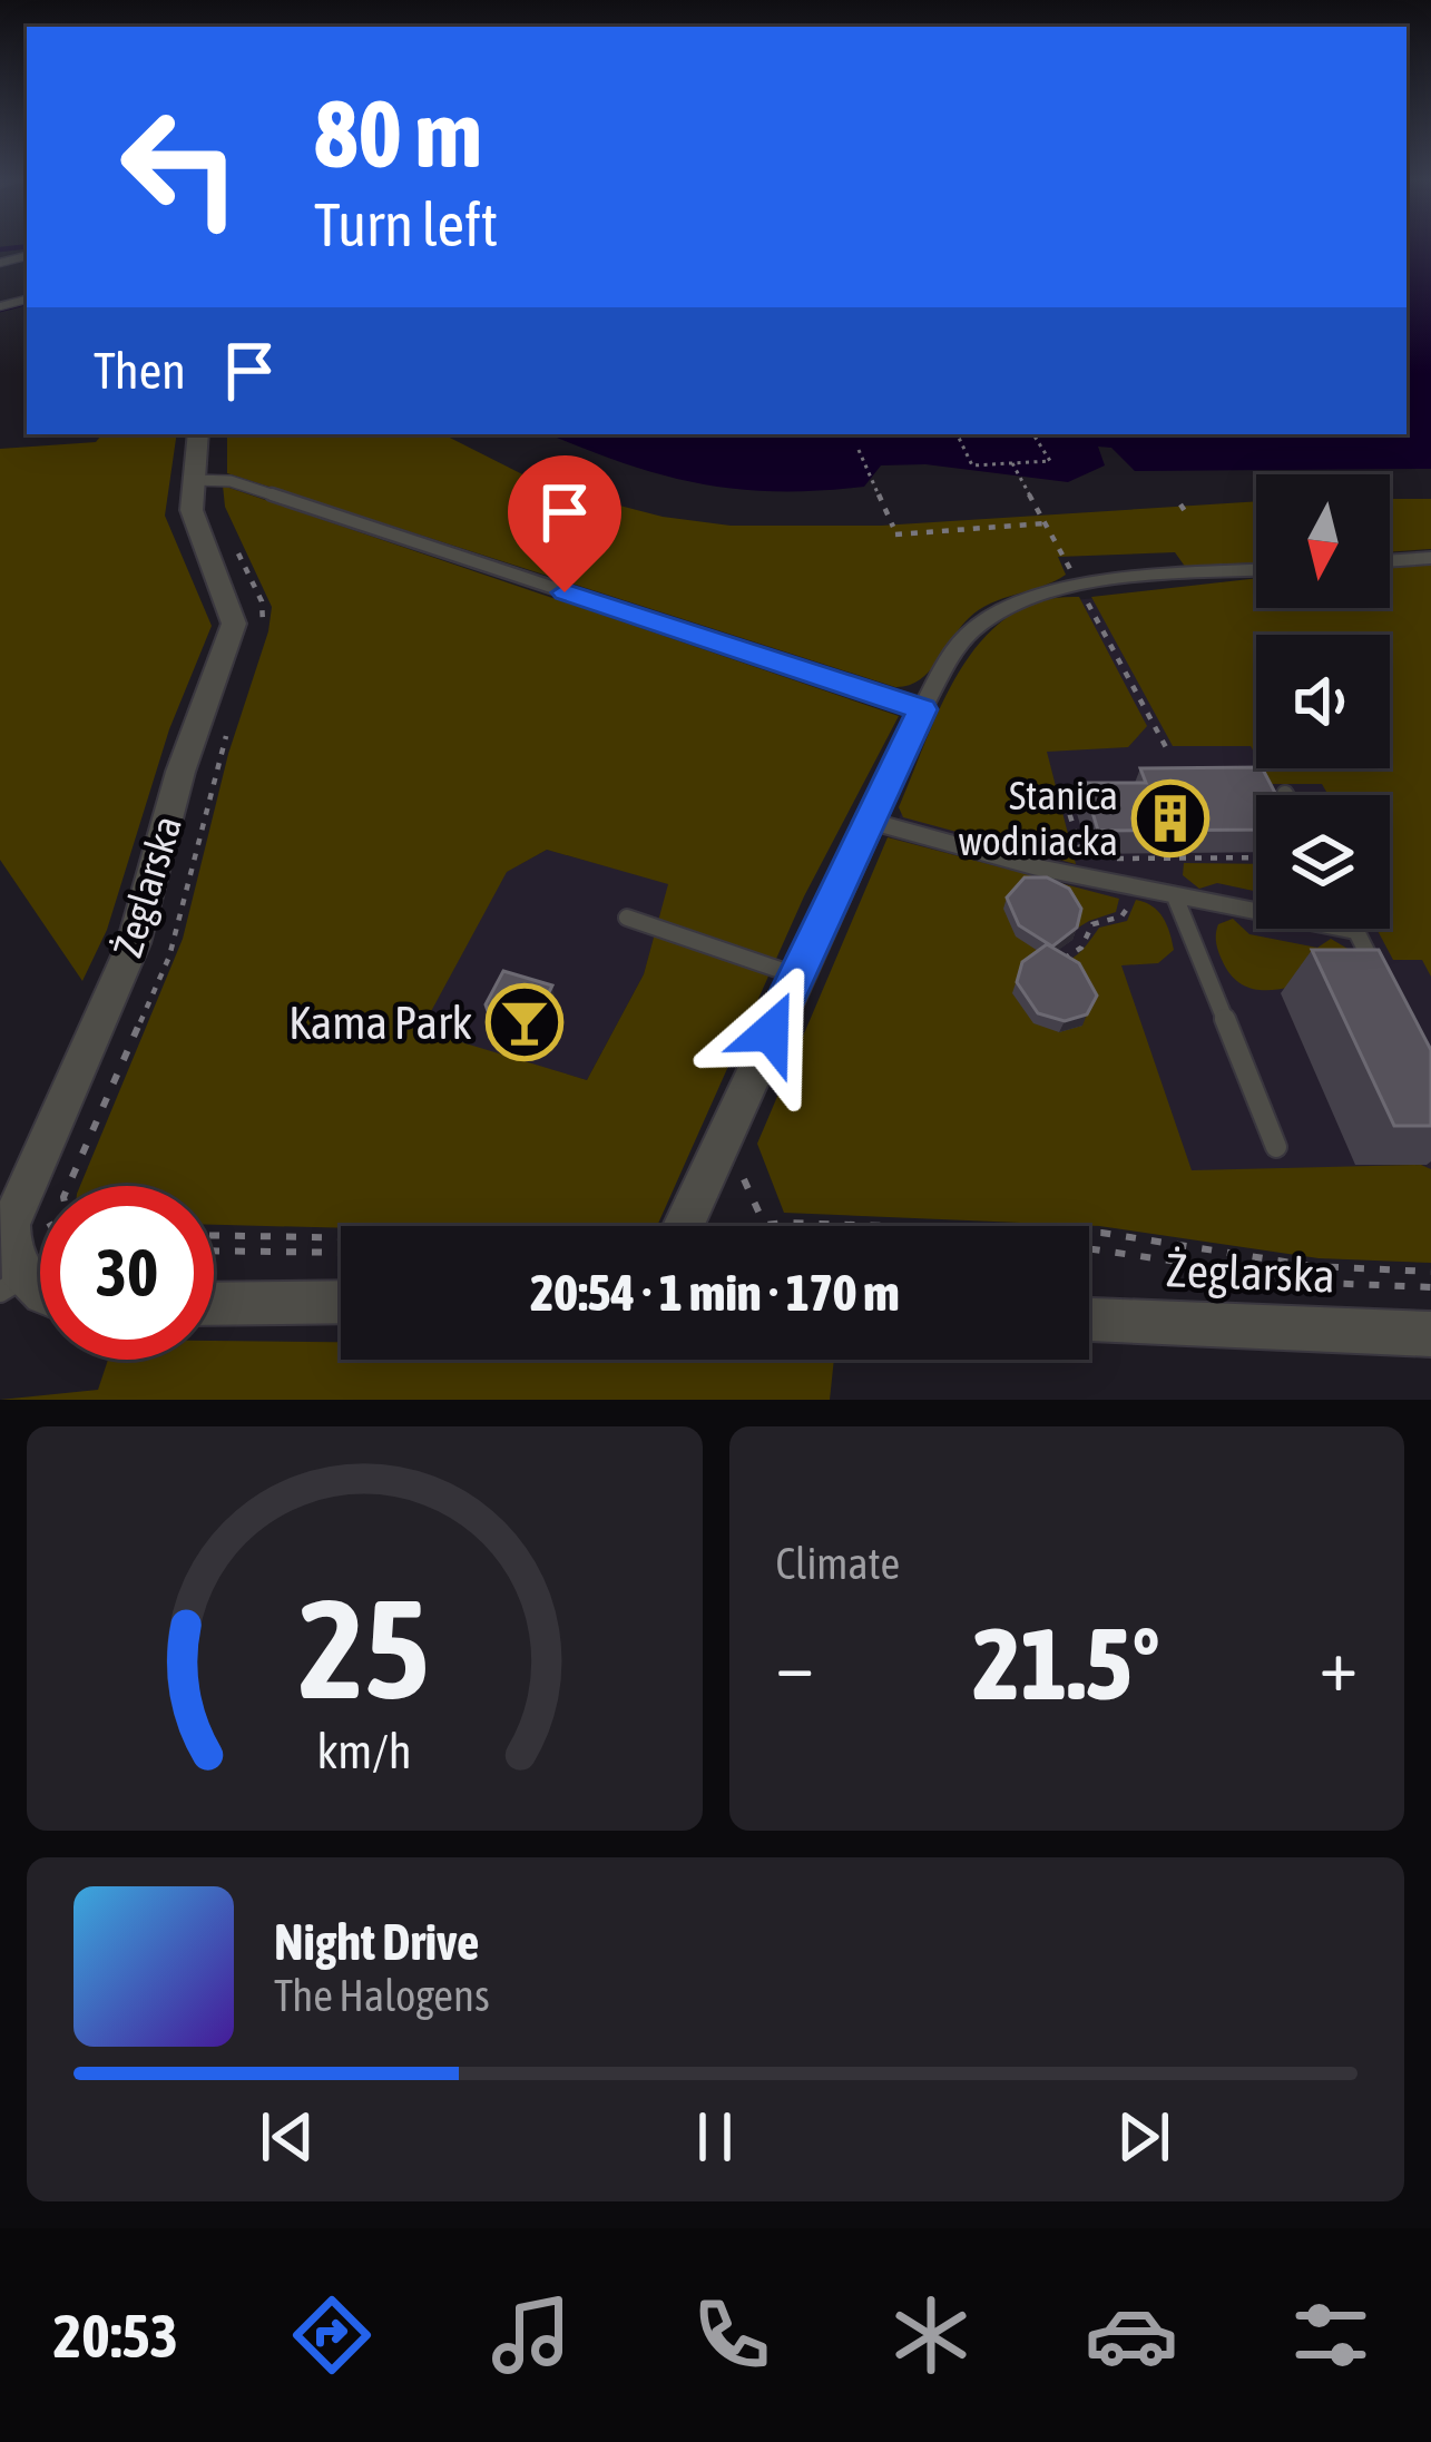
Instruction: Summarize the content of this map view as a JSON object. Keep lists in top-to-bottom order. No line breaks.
{"streets":{"street":["Żeglarska"]},"places":{"building":["Stanica wodniacka"],"bar":["Kama Park"]},"north":"bottom","page":{"turn":["80 m","Turn left"],"then":"Then","limit":"30","trip":"20:54 · 1 min · 170 m","tile":"Climate","heat":["−","21.5°","+"],"song":["Night Drive","The Halogens"],"tabs":"20:53","gauge":["25","km/h"]}}
